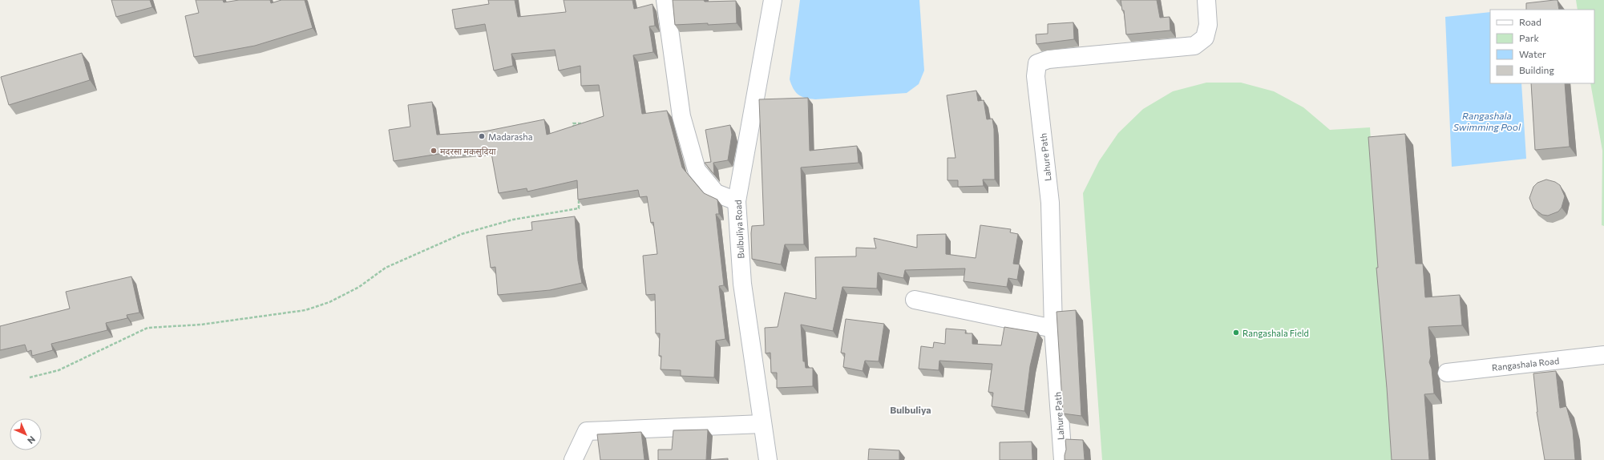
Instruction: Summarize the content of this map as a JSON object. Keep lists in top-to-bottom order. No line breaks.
{"streets":{"street":["Lahure Path","Bulbuliya Road","Rangashala Road"]},"districts":["Bulbuliya"],"water":["Rangashala Swimming Pool"],"places":["Madarasha","मदरसा मकसुदिया","Rangashala Field"],"legend":["Road","Park","Water","Building"],"north":"bottom right"}
